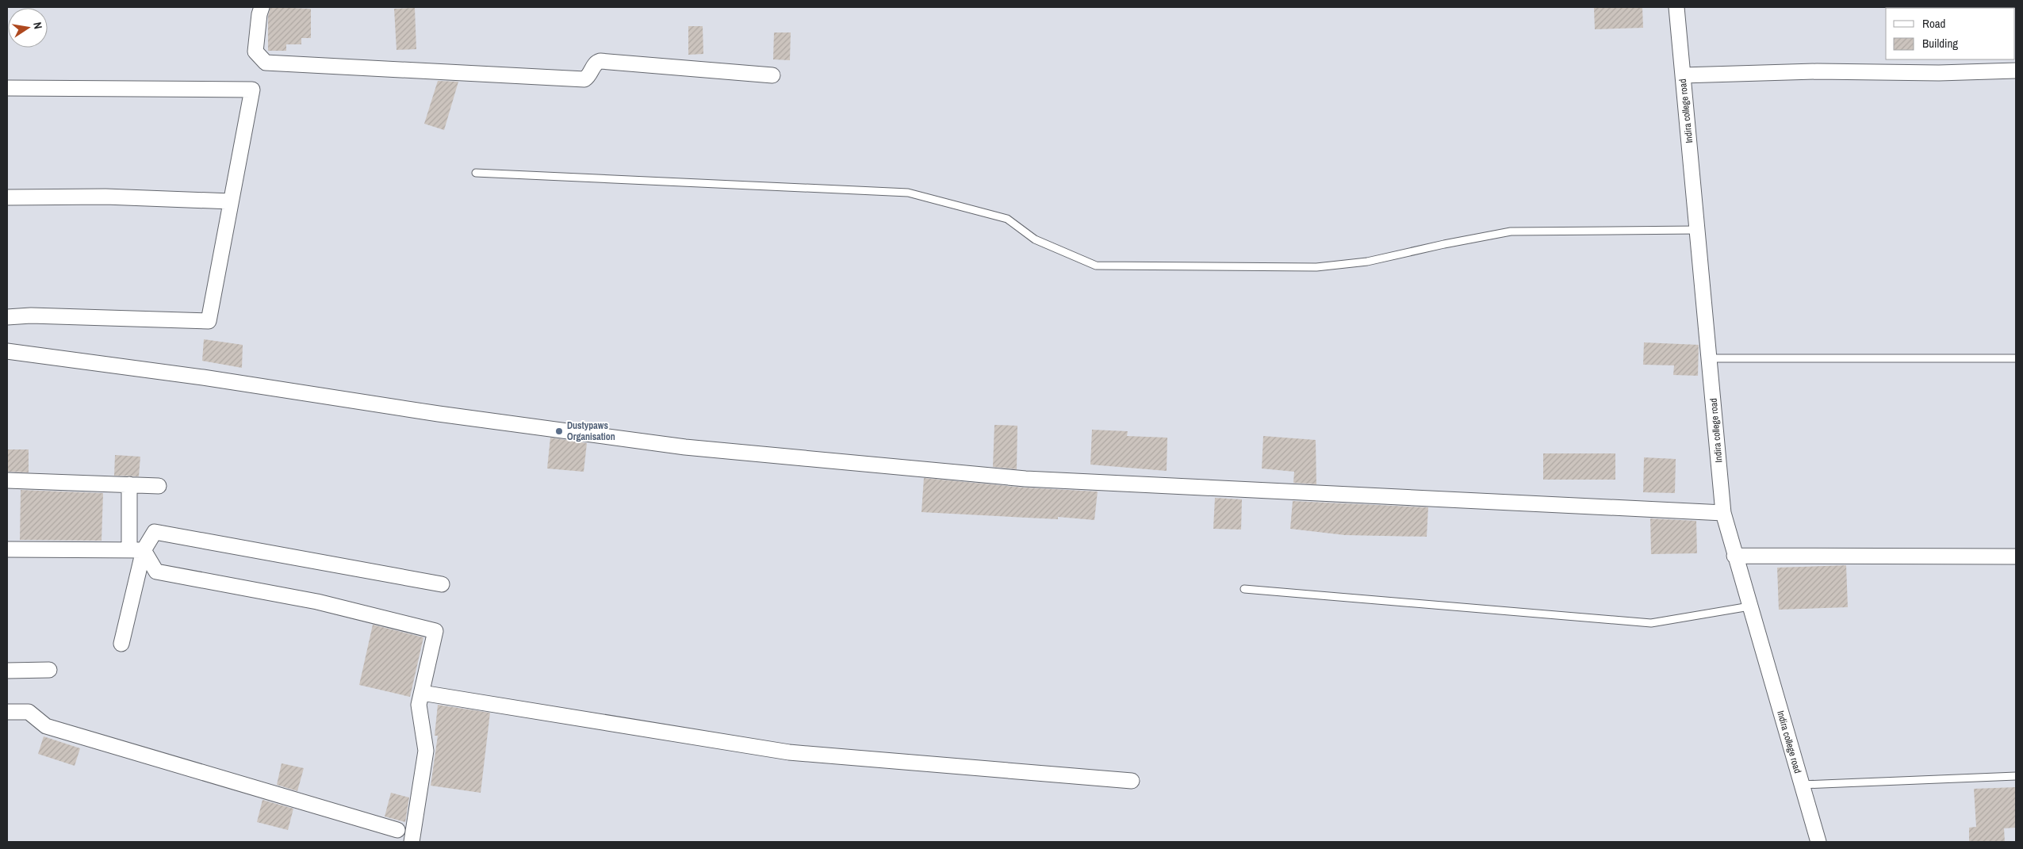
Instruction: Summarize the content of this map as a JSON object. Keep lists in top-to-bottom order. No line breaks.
{"streets":{"street":["Indira college road"]},"places":["Dustypaws Organisation"],"legend":["Road","Building"],"north":"right"}
